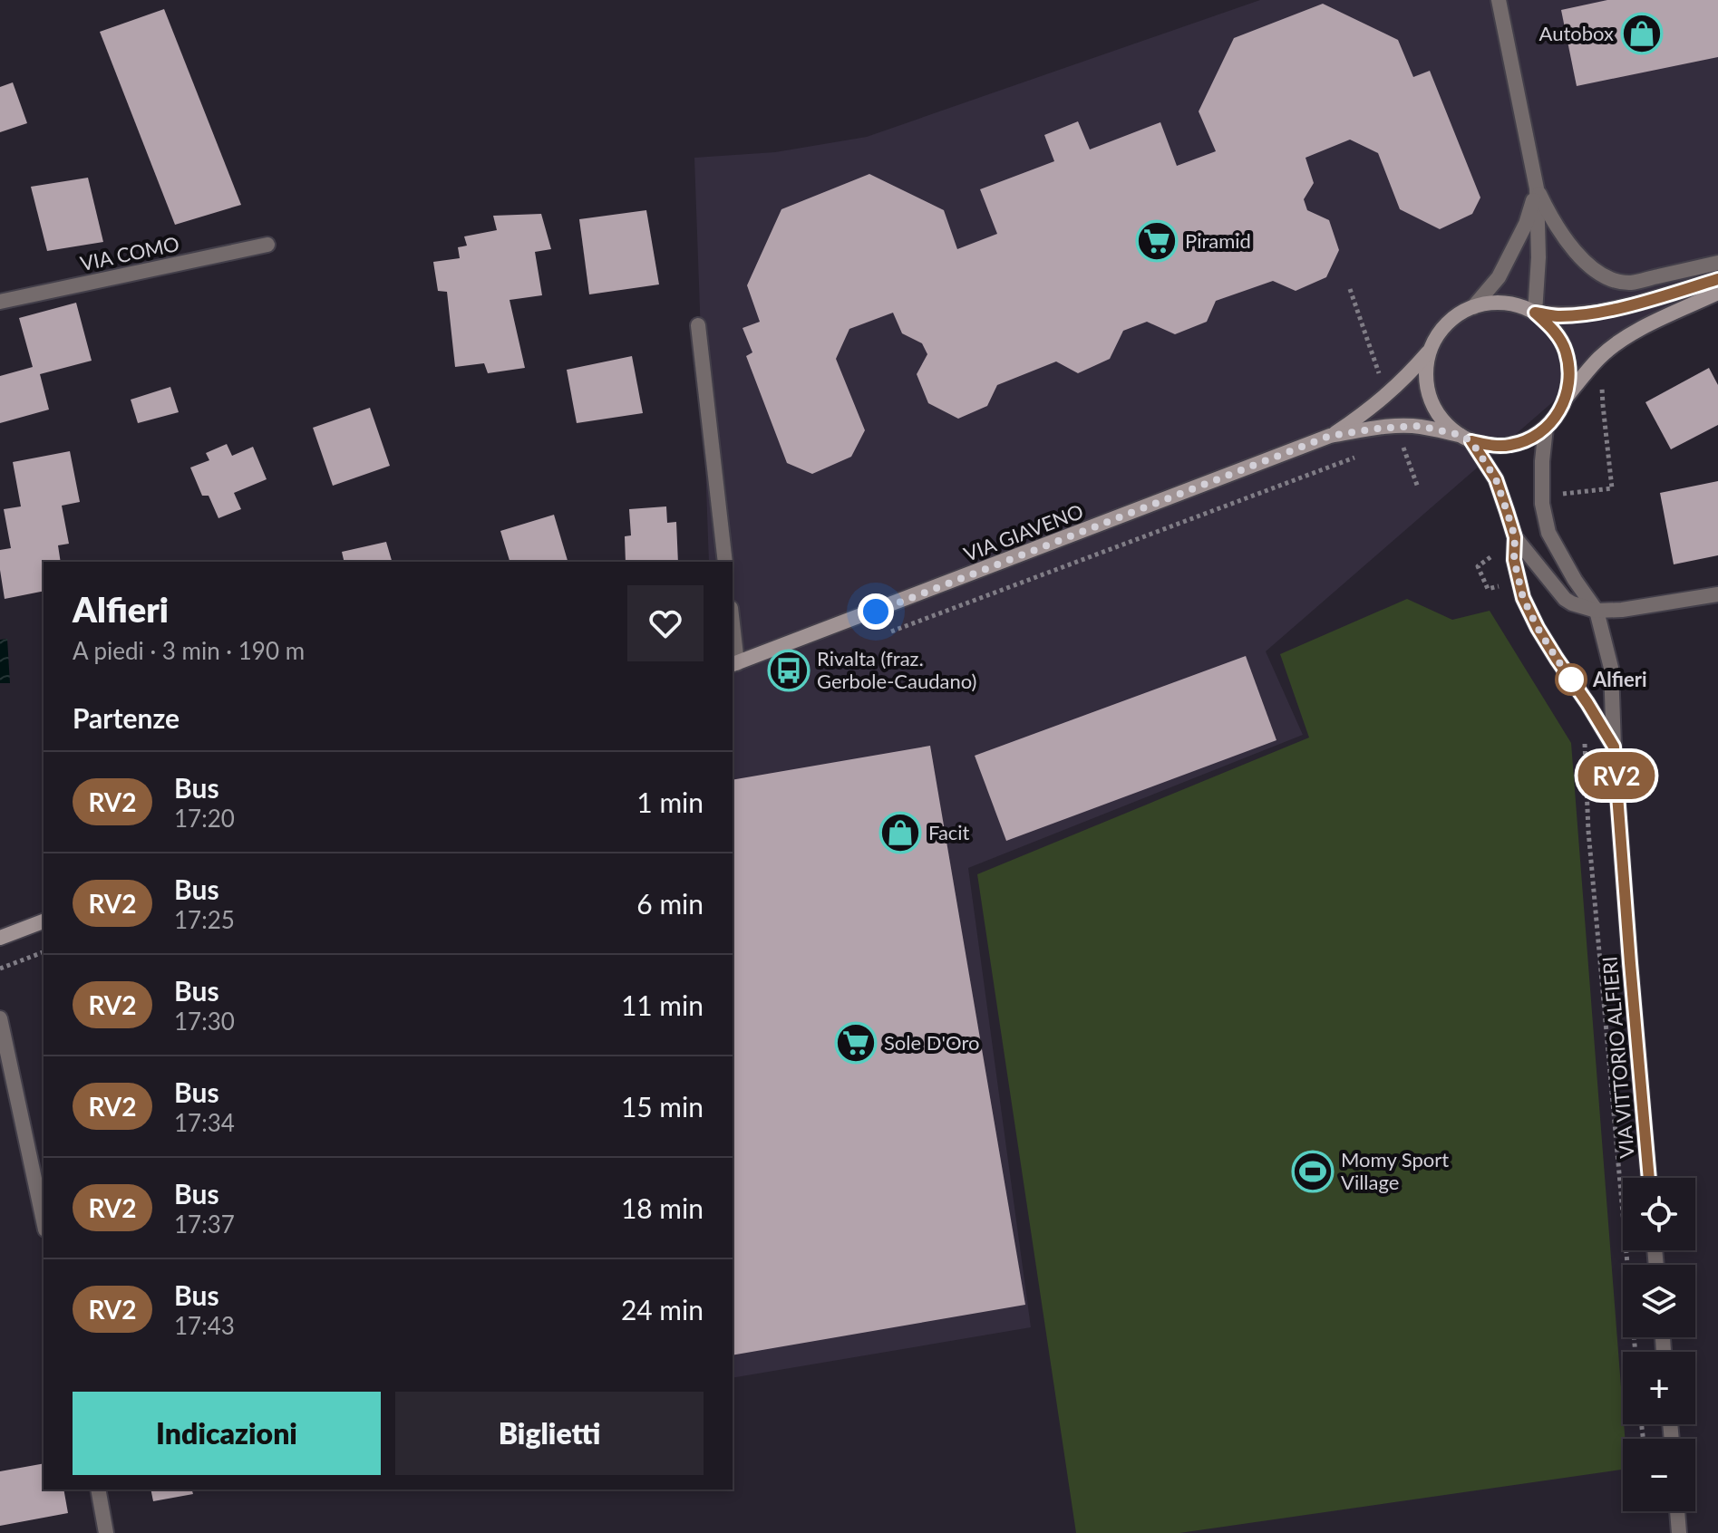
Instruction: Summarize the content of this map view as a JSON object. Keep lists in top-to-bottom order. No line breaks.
{"streets":{"main road":["VIA GIAVENO"],"street":["VIA COMO","VIA VITTORIO ALFIERI"]},"crossings":[["VIA GIAVENO","VIA VITTORIO ALFIERI"]],"places":{"shop":["Autobox","Facit"],"supermarket":["Piramid","Sole D'Oro"],"bus stop":["Rivalta (fraz. Gerbole-Caudano)"],"other":["Alfieri"],"sports":["Momy Sport Village"]},"lines":["bus line RV2"],"page":{"on_map":"RV2","heading":[["Alfieri","A piedi · 3 min · 190 m"],"Partenze"],"list":[{"mark":"RV2","name":"Bus","note":"17:20","value":"1 min"},{"mark":"RV2","name":"Bus","note":"17:25","value":"6 min"},{"mark":"RV2","name":"Bus","note":"17:30","value":"11 min"},{"mark":"RV2","name":"Bus","note":"17:34","value":"15 min"},{"mark":"RV2","name":"Bus","note":"17:37","value":"18 min"},{"mark":"RV2","name":"Bus","note":"17:43","value":"24 min"}],"map_buttons":["+","−"],"buttons":["Indicazioni","Biglietti"]}}
